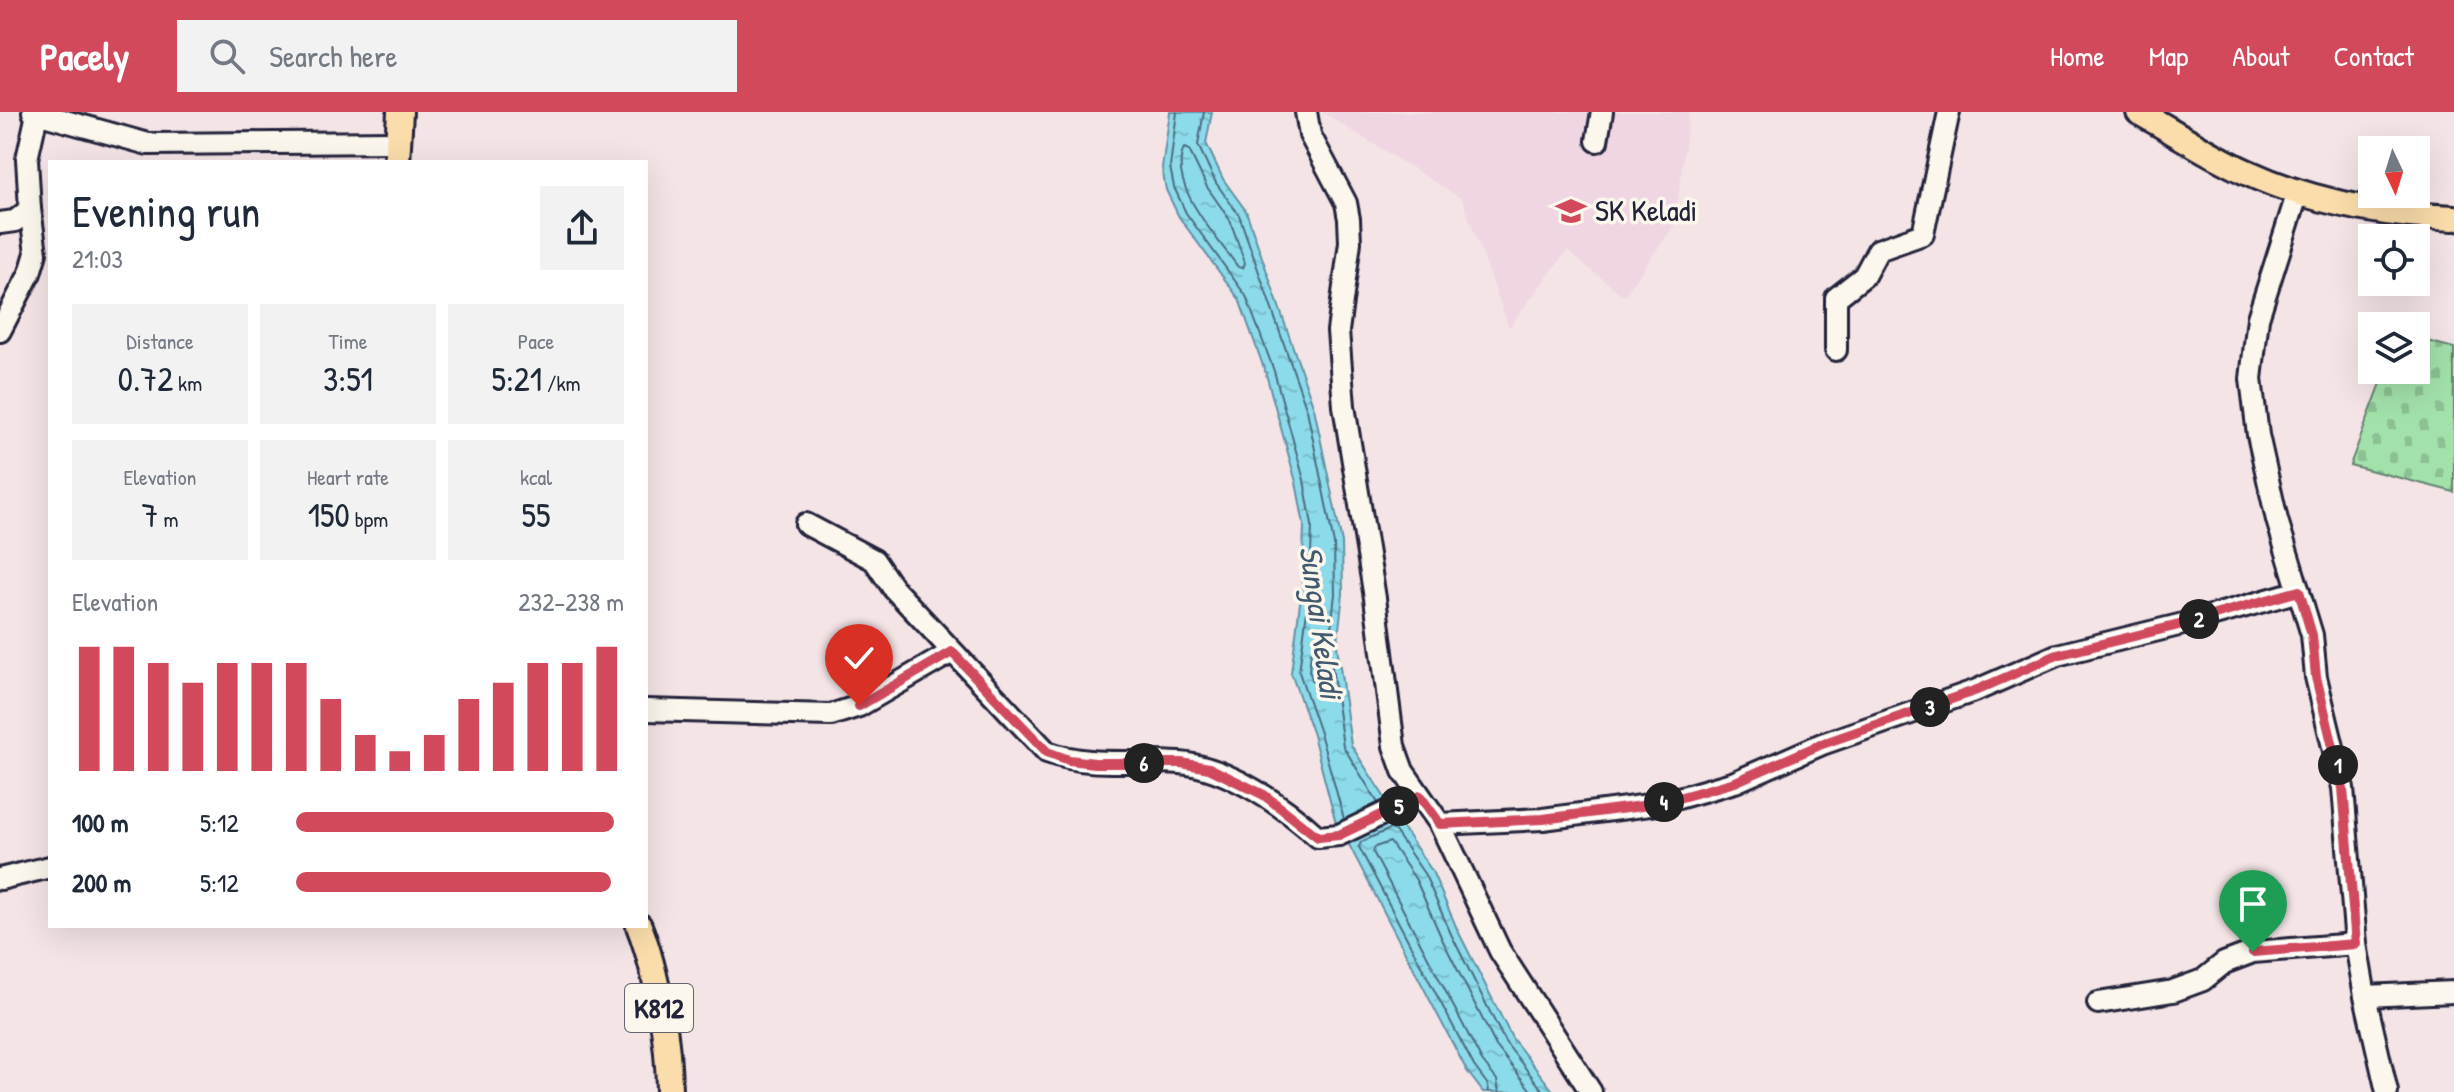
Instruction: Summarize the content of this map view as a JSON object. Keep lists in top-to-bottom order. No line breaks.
{"streets":{"main road":["K812"]},"water":["Sungai Keladi"],"places":{"school or university":["SK Keladi"]},"north":"bottom","page":{"header":"Pacely","search":"Search here","nav":["Home","Map","About","Contact"],"heading":["Evening run","21:03"],"stats":[["Distance","0.72 km"],["Time","3:51"],["Pace","5:21 /km"],["Elevation","7 m"],["Heart rate","150 bpm"],["kcal","55"]],"chart":["Elevation","232–238 m"],"pins":["2","3","6","1","4","5"],"list":[{"name":"100 m","note":"5:12"},{"name":"200 m","note":"5:12"}]}}
